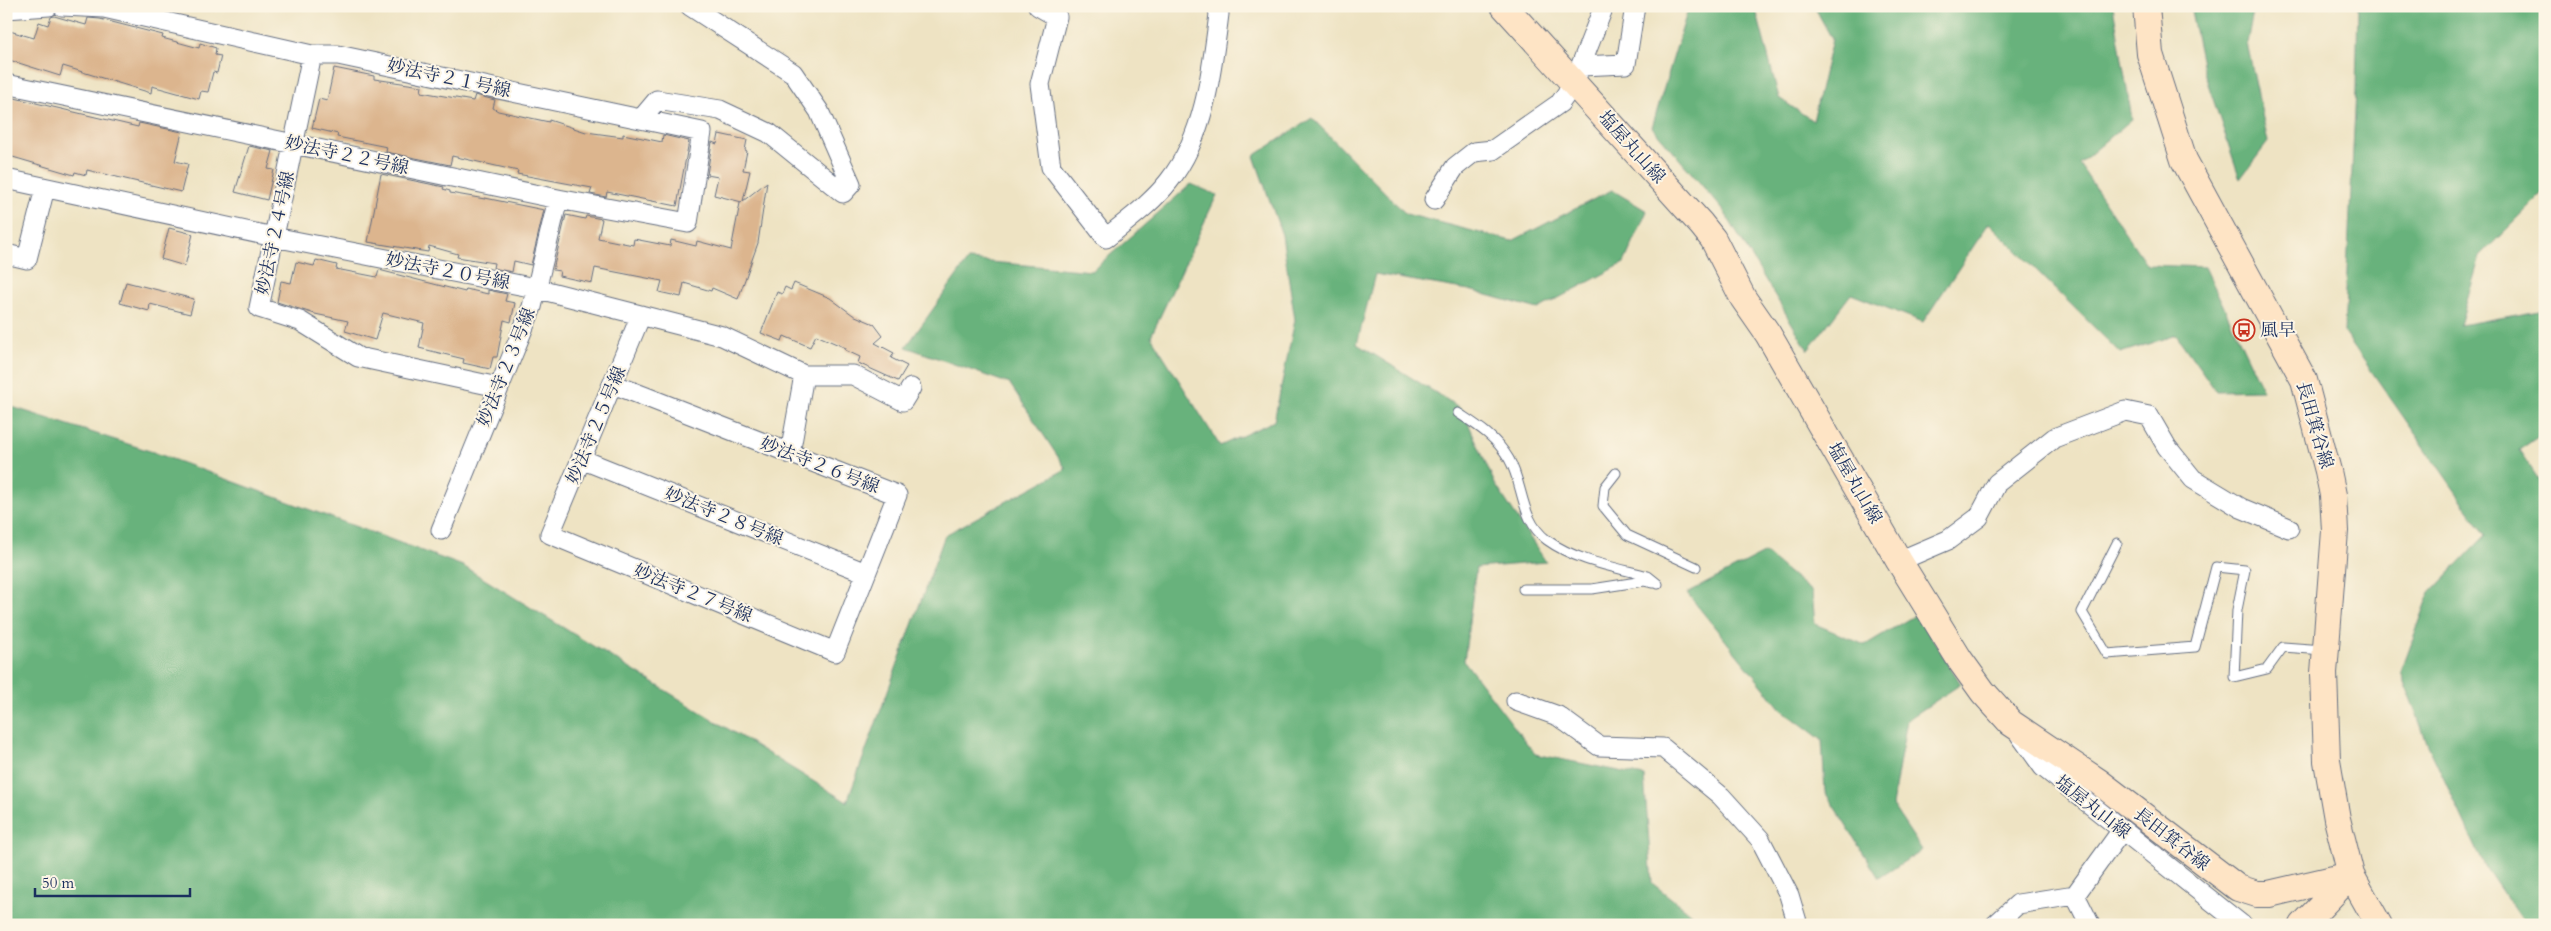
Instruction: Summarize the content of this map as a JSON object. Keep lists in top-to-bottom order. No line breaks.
{"streets":{"street":["妙法寺２１号線","塩屋丸山線","妙法寺２２号線","妙法寺２４号線","妙法寺２０号線","妙法寺２３号線","妙法寺２５号線","長田箕谷線","妙法寺２６号線","妙法寺２８号線","妙法寺２７号線"]},"crossings":[["妙法寺２１号線","妙法寺２２号線"],["妙法寺２１号線","妙法寺２４号線"],["塩屋丸山線","長田箕谷線"],["妙法寺２２号線","妙法寺２４号線"],["妙法寺２２号線","妙法寺２３号線"],["妙法寺２４号線","妙法寺２０号線"],["妙法寺２４号線","妙法寺２３号線"],["妙法寺２０号線","妙法寺２３号線"],["妙法寺２０号線","妙法寺２５号線"],["妙法寺２５号線","妙法寺２６号線"],["妙法寺２５号線","妙法寺２８号線"],["妙法寺２５号線","妙法寺２７号線"],["妙法寺２６号線","妙法寺２８号線"],["妙法寺２６号線","妙法寺２７号線"]],"places":{"bus stop":["風早"]},"scale_bar":"50 m"}
